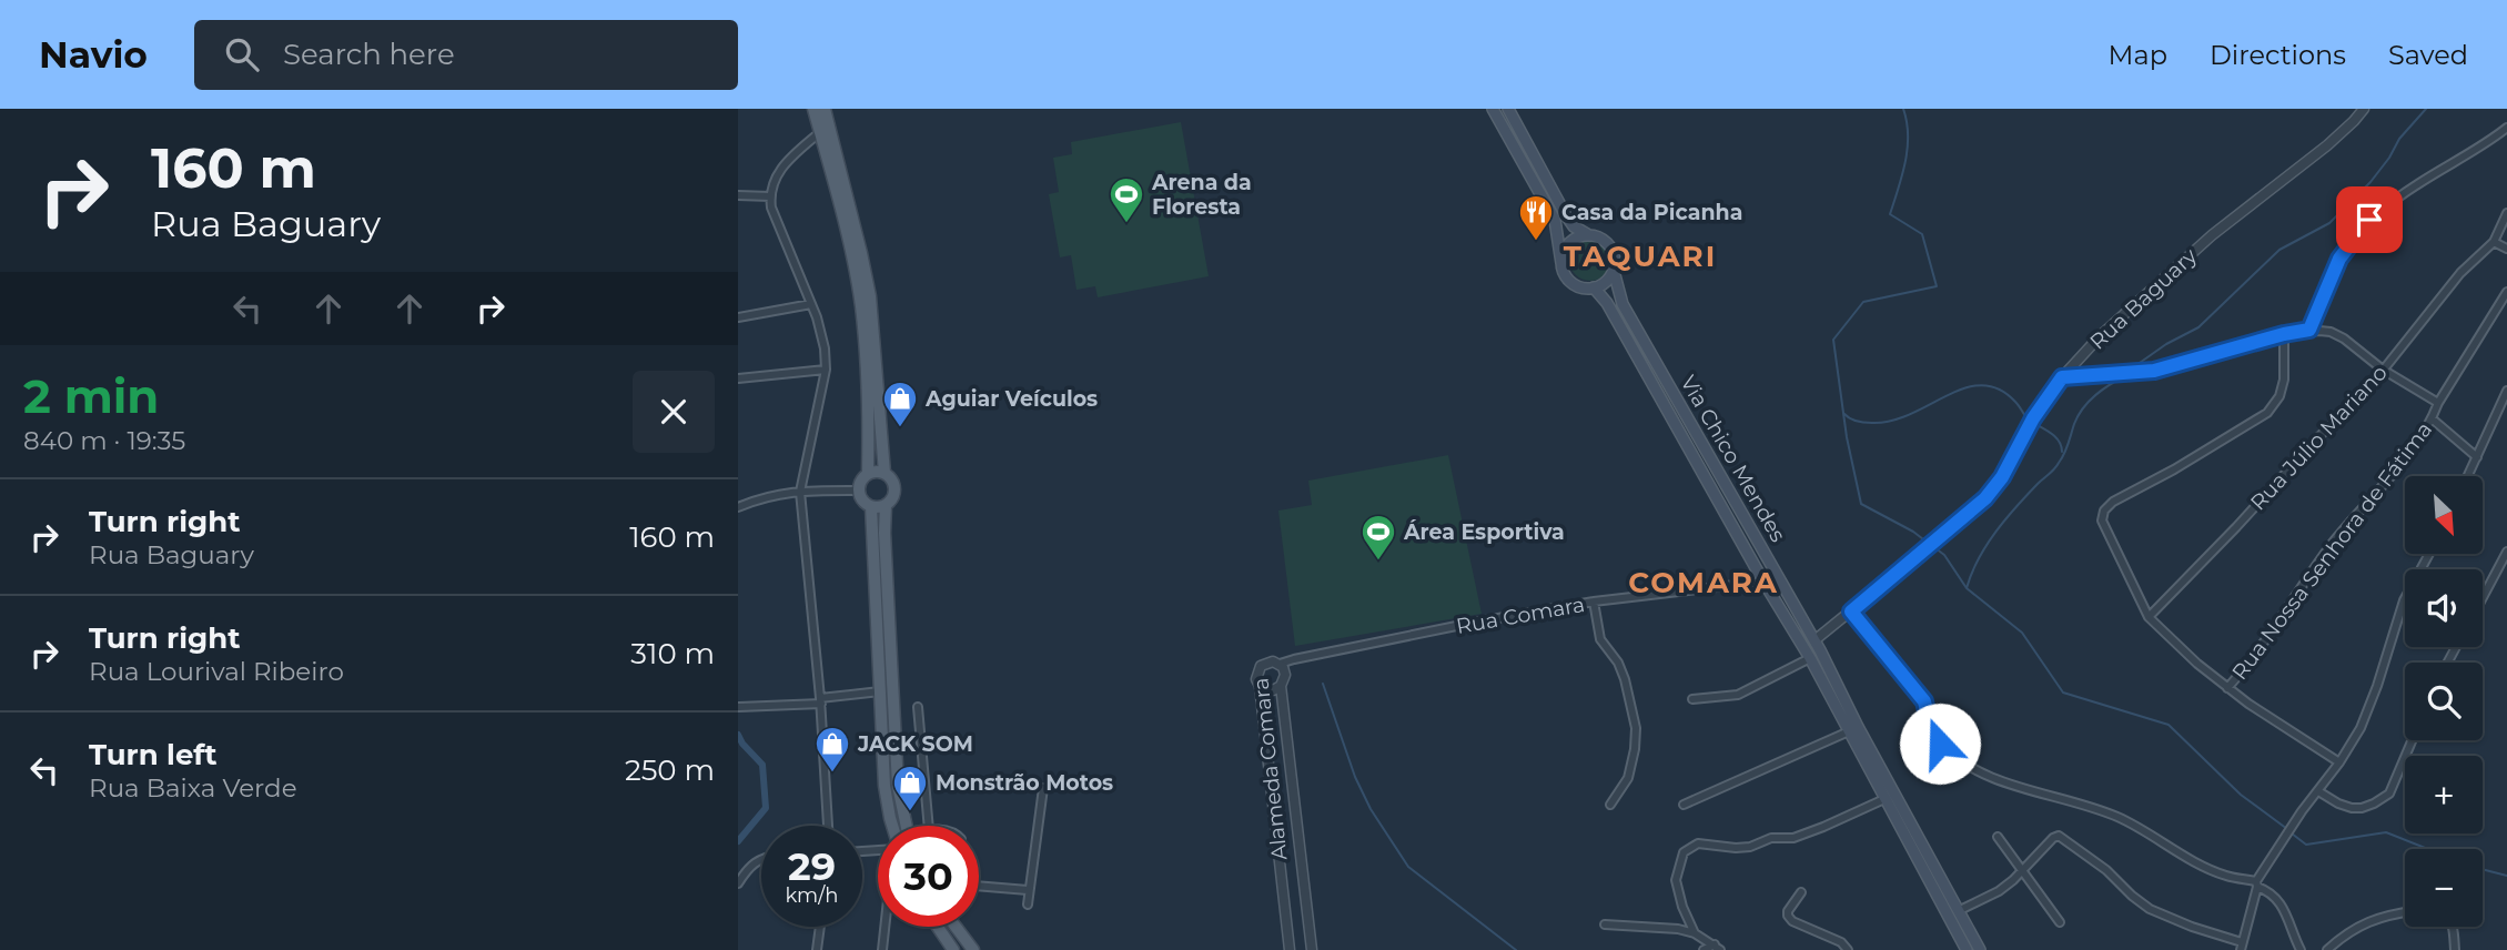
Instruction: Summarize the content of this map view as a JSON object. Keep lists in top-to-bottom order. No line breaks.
{"streets":{"main road":["Via Chico Mendes"],"street":["Rua Baguary","Rua Júlio Mariano","Rua Nossa Senhora de Fátima","Rua Comara","Alameda Comara"]},"crossings":[["Rua Baguary","Via Chico Mendes"],["Via Chico Mendes","Rua Comara"],["Rua Comara","Alameda Comara"]],"districts":["TAQUARI","COMARA"],"places":{"sports":["Arena da Floresta","Área Esportiva"],"restaurant":["Casa da Picanha"],"shop":["Aguiar Veículos","JACK SOM","Monstrão Motos"]},"north":"bottom right","page":{"header":"Navio","search":"Search here","nav":["Map","Directions","Saved"],"turn":["160 m","Rua Baguary"],"heading":["2 min","840 m · 19:35"],"map_buttons":["+","−"],"list":[{"name":"Turn right","note":"Rua Baguary","value":"160 m"},{"name":"Turn right","note":"Rua Lourival Ribeiro","value":"310 m"},{"name":"Turn left","note":"Rua Baixa Verde","value":"250 m"}],"speed":"29 km/h","limit":"30"}}
